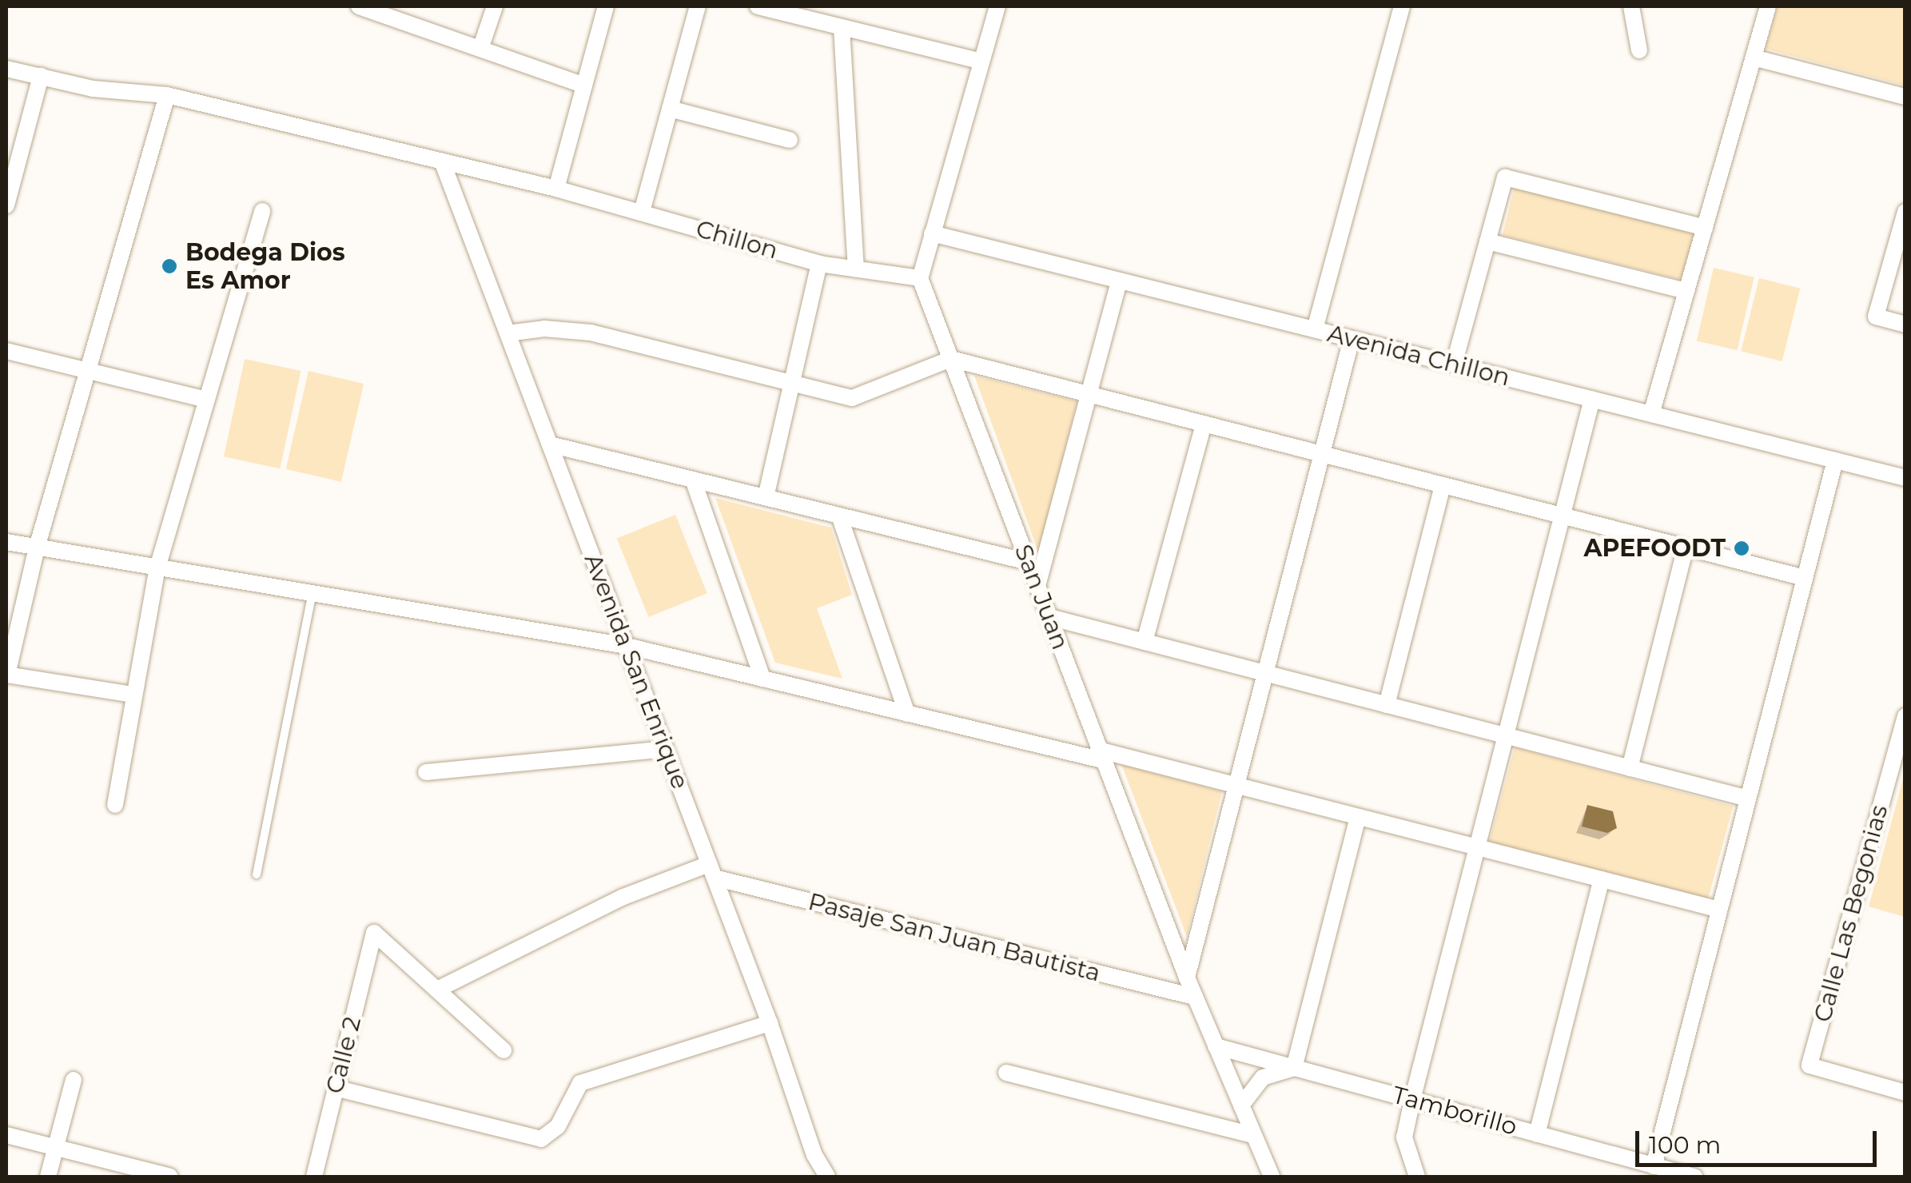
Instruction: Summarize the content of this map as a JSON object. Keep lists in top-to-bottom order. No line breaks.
{"streets":{"street":["Chillon","Avenida Chillon","San Juan","Avenida San Enrique","Calle Las Begonias","Pasaje San Juan Bautista","Calle 2","Tamborillo"]},"crossings":[["Chillon","San Juan"],["Chillon","Avenida San Enrique"],["San Juan","Pasaje San Juan Bautista"],["San Juan","Tamborillo"],["Avenida San Enrique","Pasaje San Juan Bautista"]],"places":["Bodega Dios Es Amor","APEFOODT"],"scale_bar":"100 m"}
